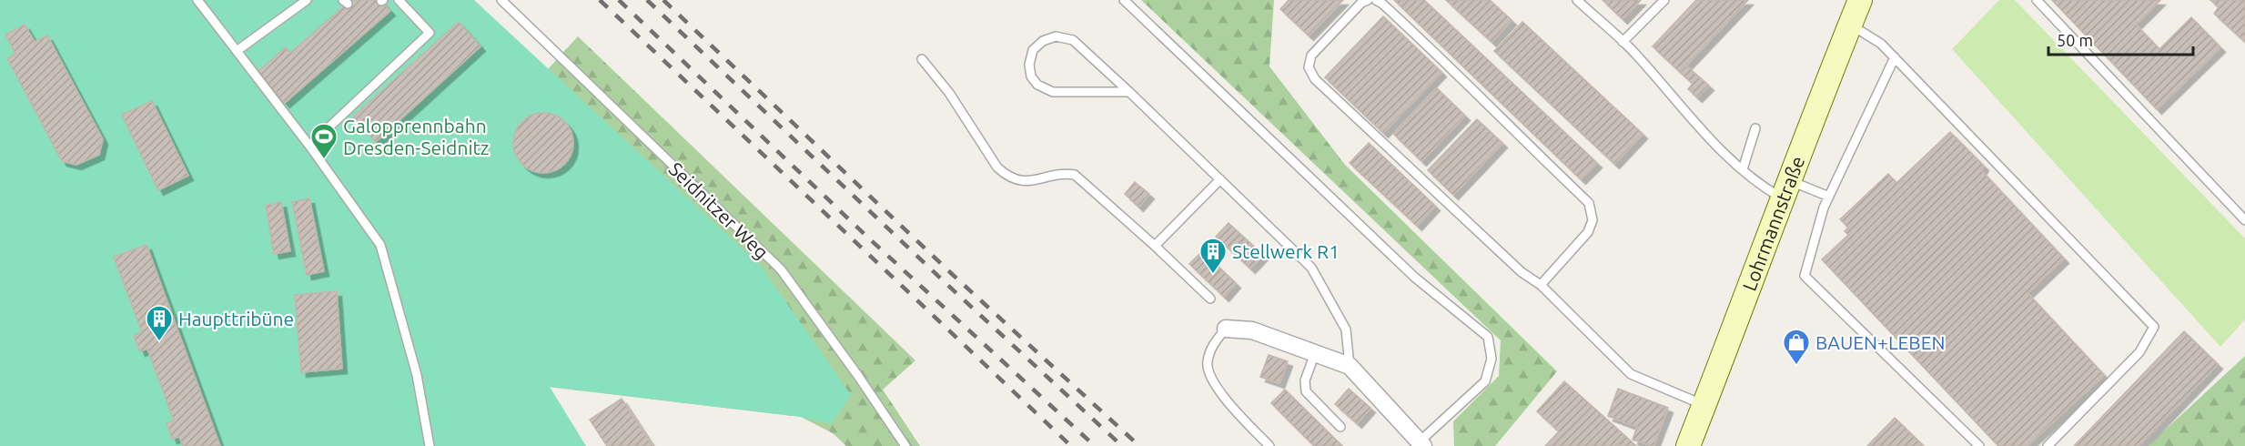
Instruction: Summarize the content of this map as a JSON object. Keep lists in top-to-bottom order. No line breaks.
{"streets":{"street":["Lohrmannstraße"],"lane":["Seidnitzer Weg"]},"places":{"sports":["Galopprennbahn Dresden-Seidnitz"],"building":["Stellwerk R1","Haupttribüne"],"shop":["BAUEN+LEBEN"]},"scale_bar":"50 m"}
